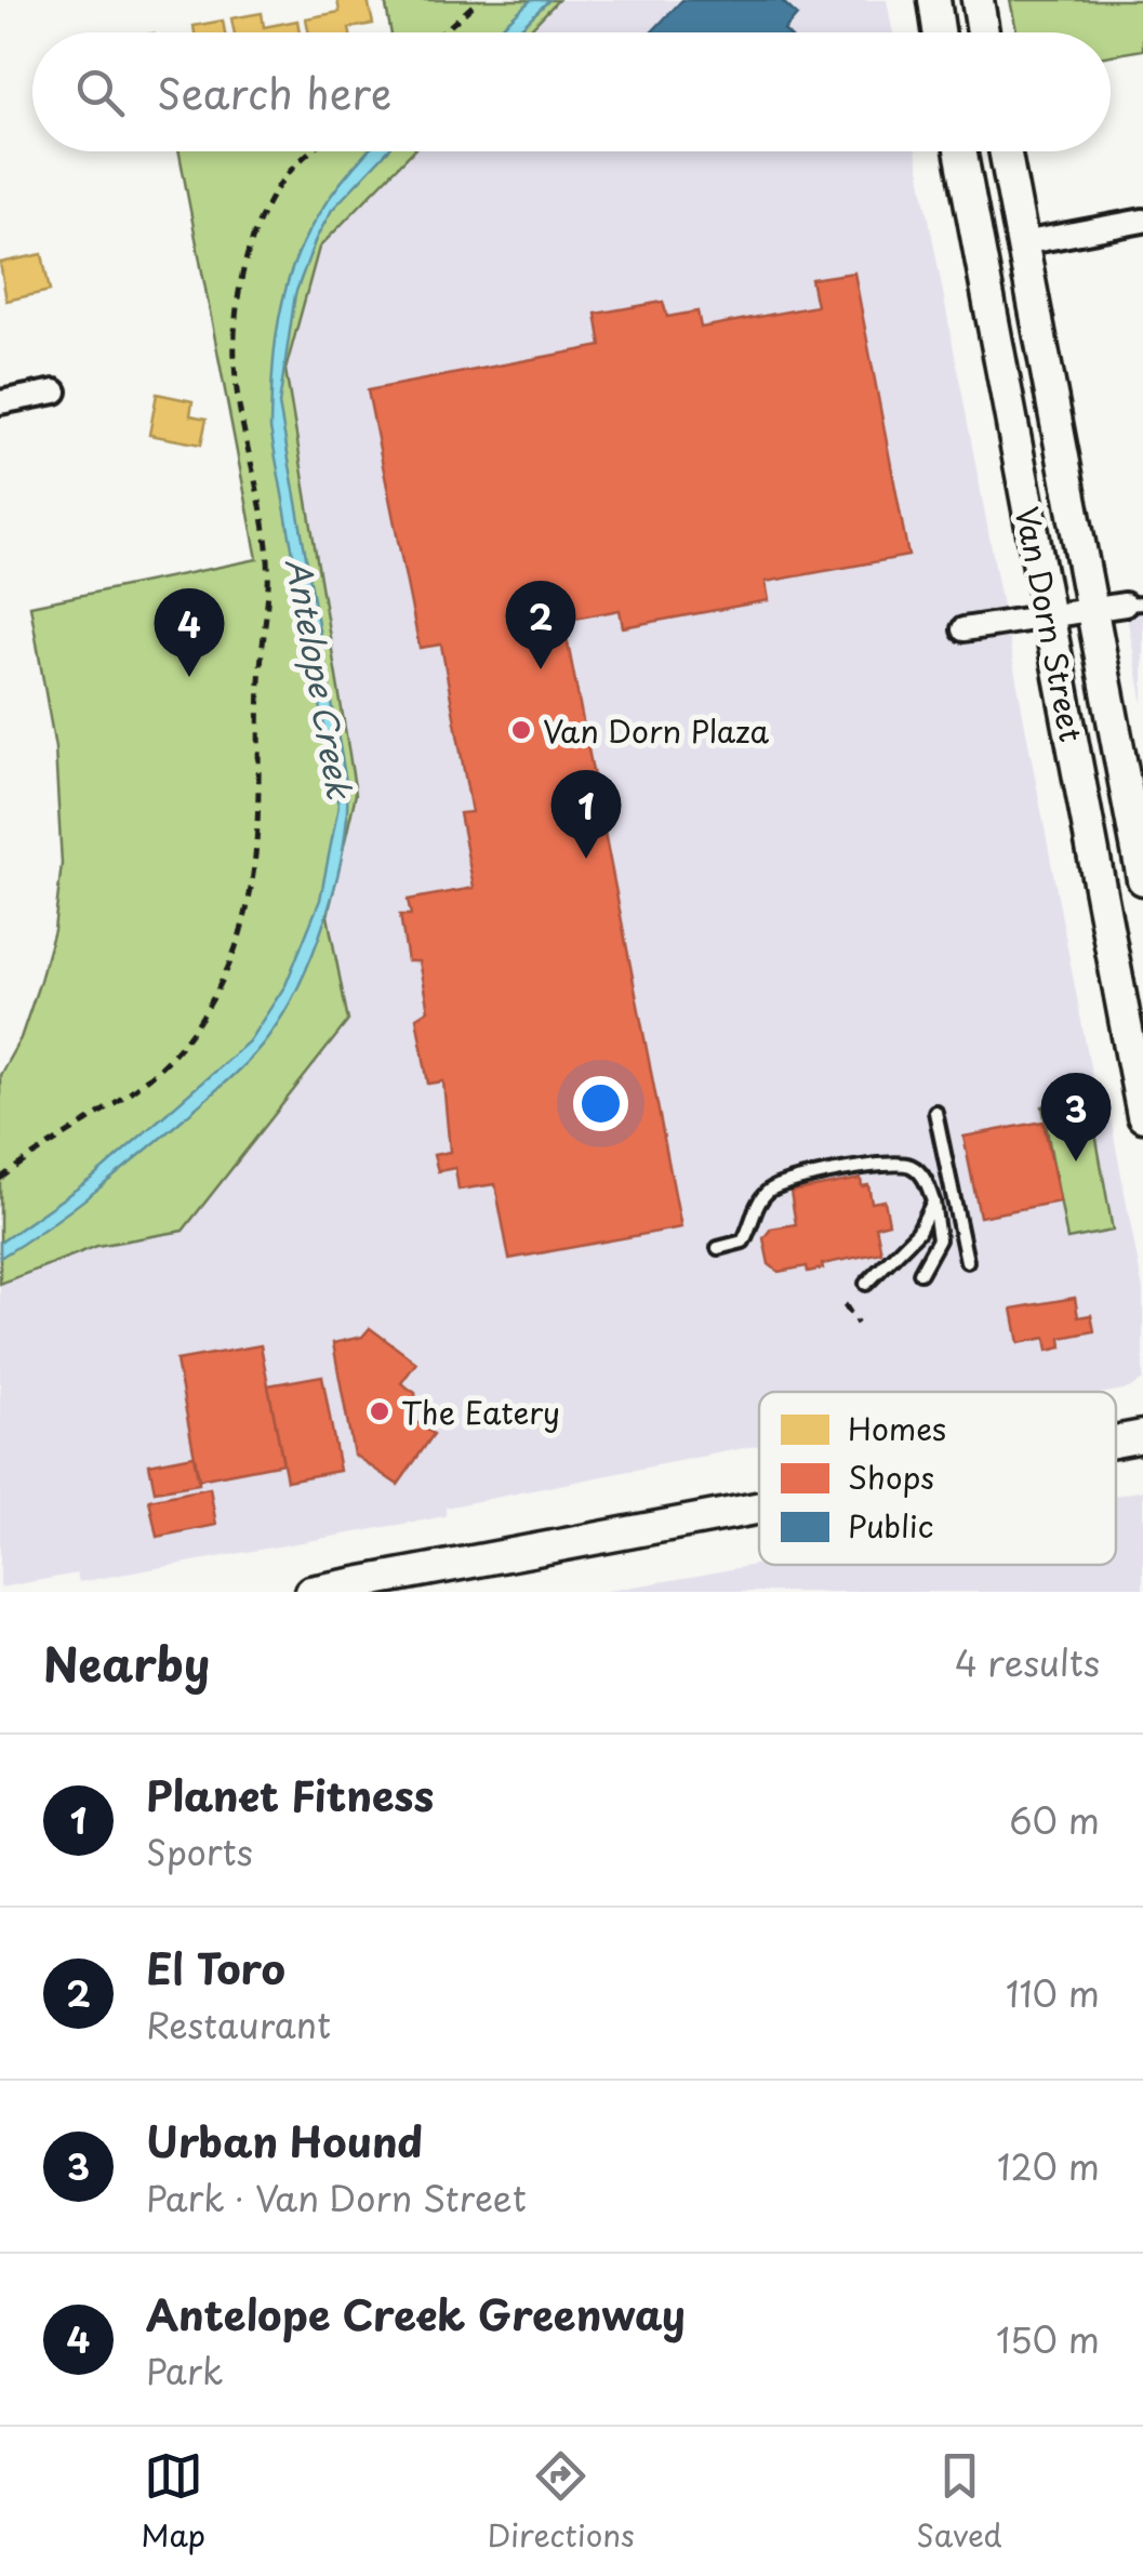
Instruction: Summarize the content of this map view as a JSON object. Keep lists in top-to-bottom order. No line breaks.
{"streets":{"main road":["Van Dorn Street"]},"water":["Antelope Creek"],"places":["Van Dorn Plaza","The Eatery"],"legend":["Homes","Shops","Public"],"page":{"search":"Search here","pins":["2","4","1","3"],"heading":["Nearby","4 results"],"list":[{"mark":"1","name":"Planet Fitness","note":"Sports","value":"60 m"},{"mark":"2","name":"El Toro","note":"Restaurant","value":"110 m"},{"mark":"3","name":"Urban Hound","note":"Park · Van Dorn Street","value":"120 m"},{"mark":"4","name":"Antelope Creek Greenway","note":"Park","value":"150 m"}],"nav":["Map","Directions","Saved"]}}
